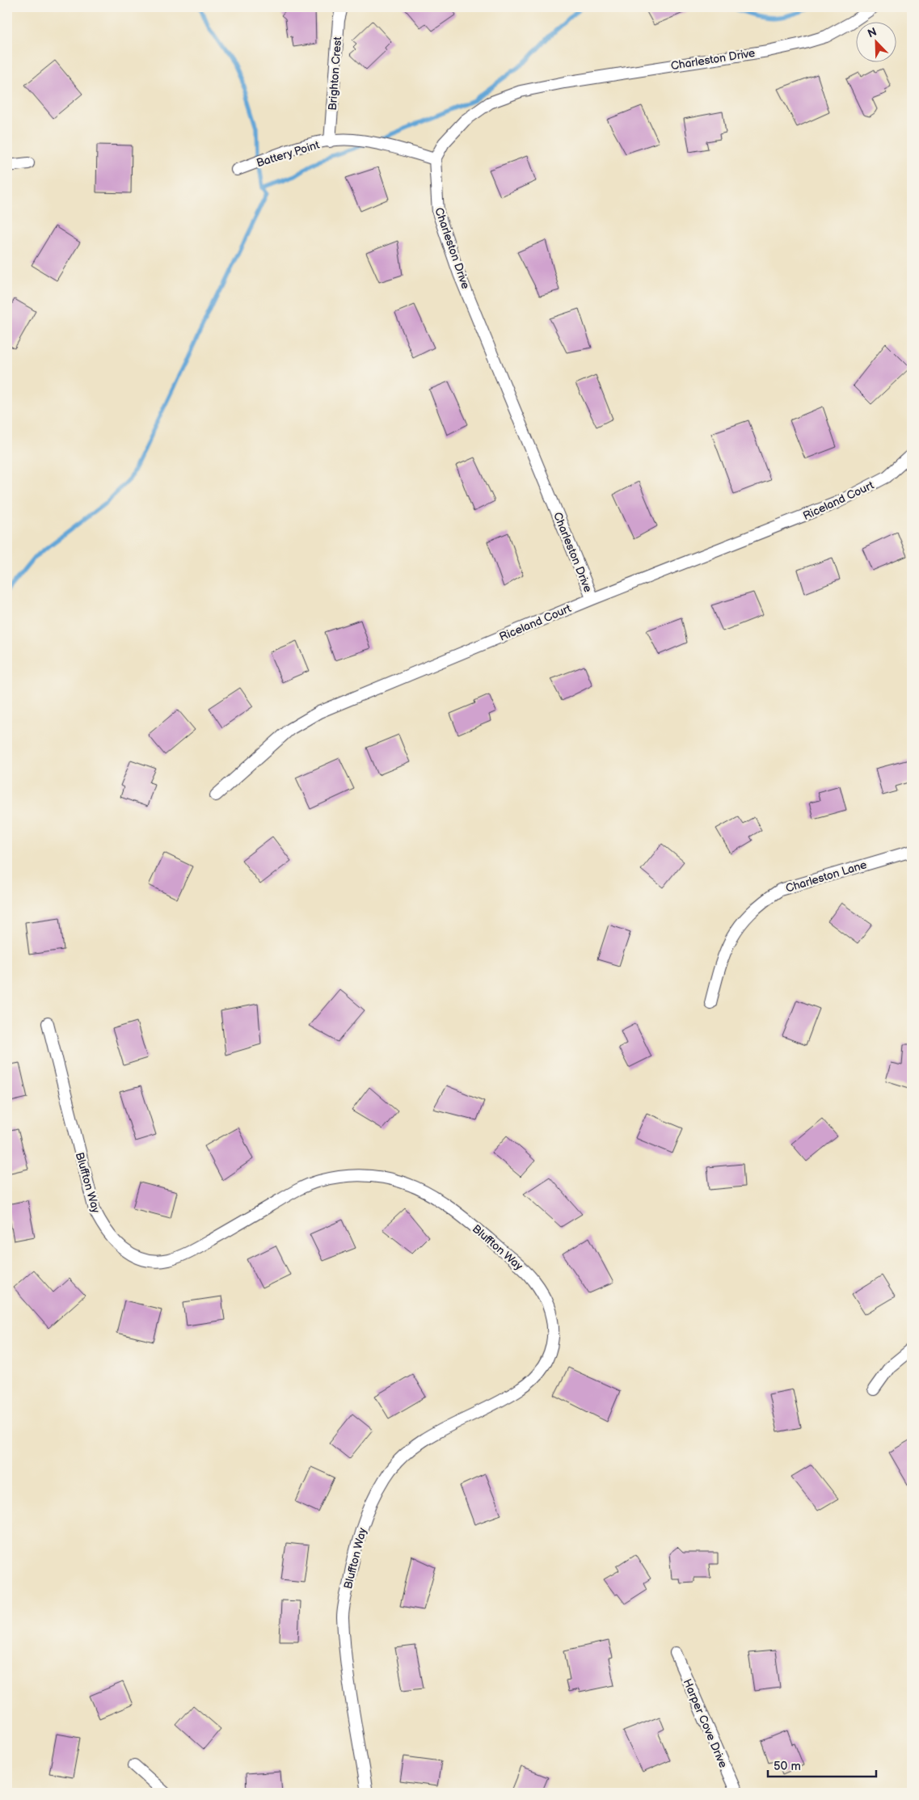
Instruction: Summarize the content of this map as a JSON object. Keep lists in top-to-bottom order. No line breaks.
{"streets":{"street":["Charleston Drive","Brighton Crest","Battery Point","Riceland Court","Charleston Lane","Bluffton Way","Harper Cove Drive"]},"crossings":[["Charleston Drive","Battery Point"],["Charleston Drive","Riceland Court"],["Brighton Crest","Battery Point"]],"scale_bar":"50 m","north":"top left"}
